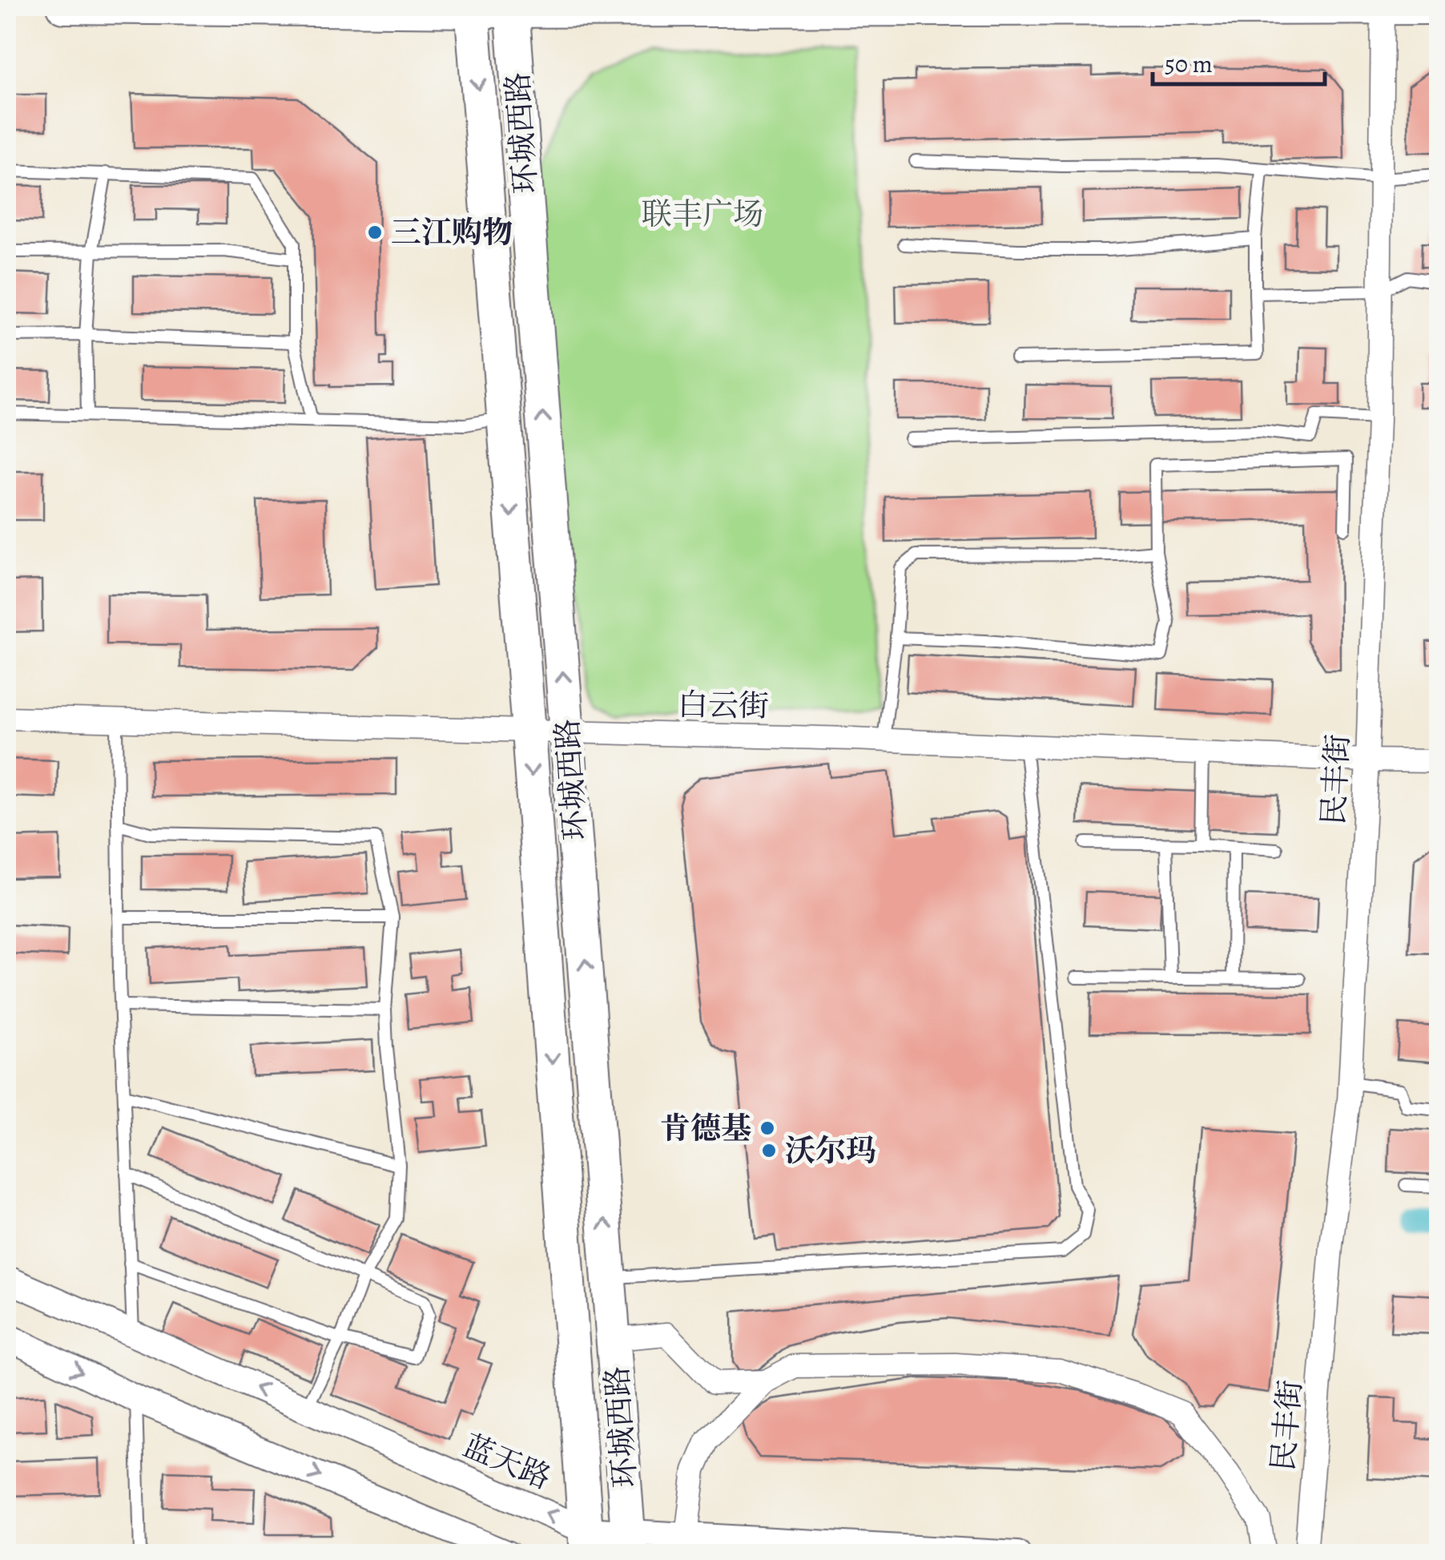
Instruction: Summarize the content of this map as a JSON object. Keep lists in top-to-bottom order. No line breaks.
{"streets":{"main road":["环城西路"],"street":["白云街","民丰街","蓝天路"]},"crossings":[["环城西路","白云街"],["环城西路","蓝天路"],["白云街","民丰街"]],"parks":["联丰广场"],"places":["三江购物","肯德基","沃尔玛"],"scale_bar":"50 m"}
